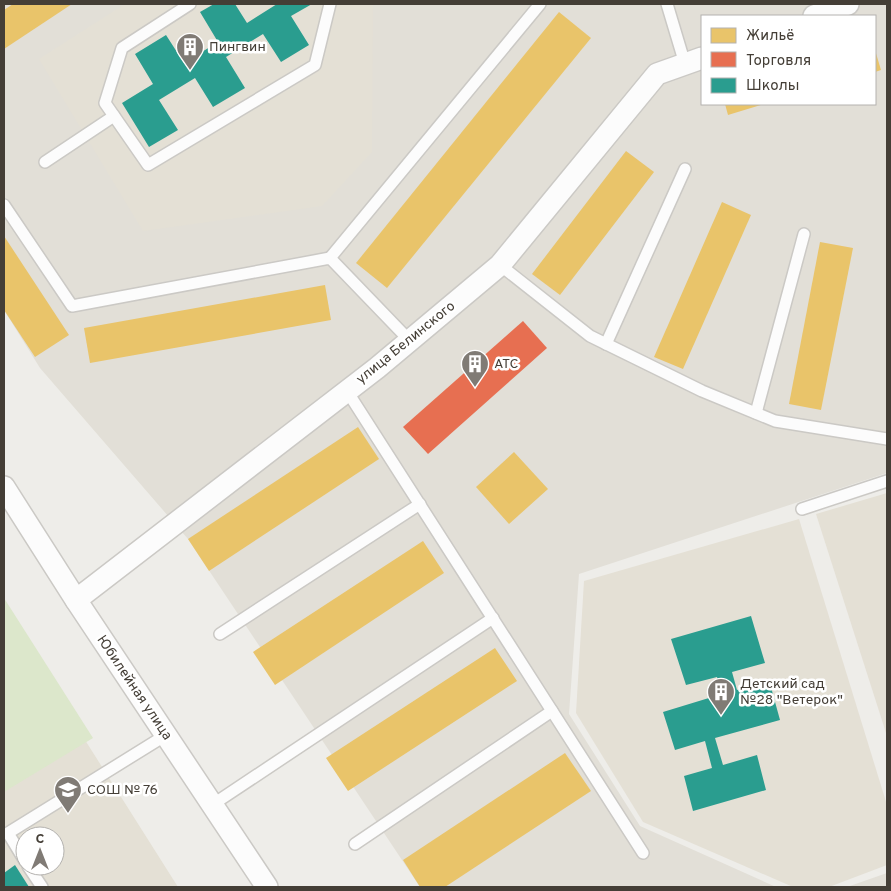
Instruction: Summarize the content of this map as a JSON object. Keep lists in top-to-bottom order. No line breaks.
{"streets":{"street":["улица Белинского","Юбилейная улица"]},"crossings":[["улица Белинского","Юбилейная улица"]],"places":{"building":["Пингвин","АТС","Детский сад №28 \"Ветерок\""],"school or university":["СОШ № 76"]},"legend":["Жильё","Торговля","Школы"],"north":"top"}
